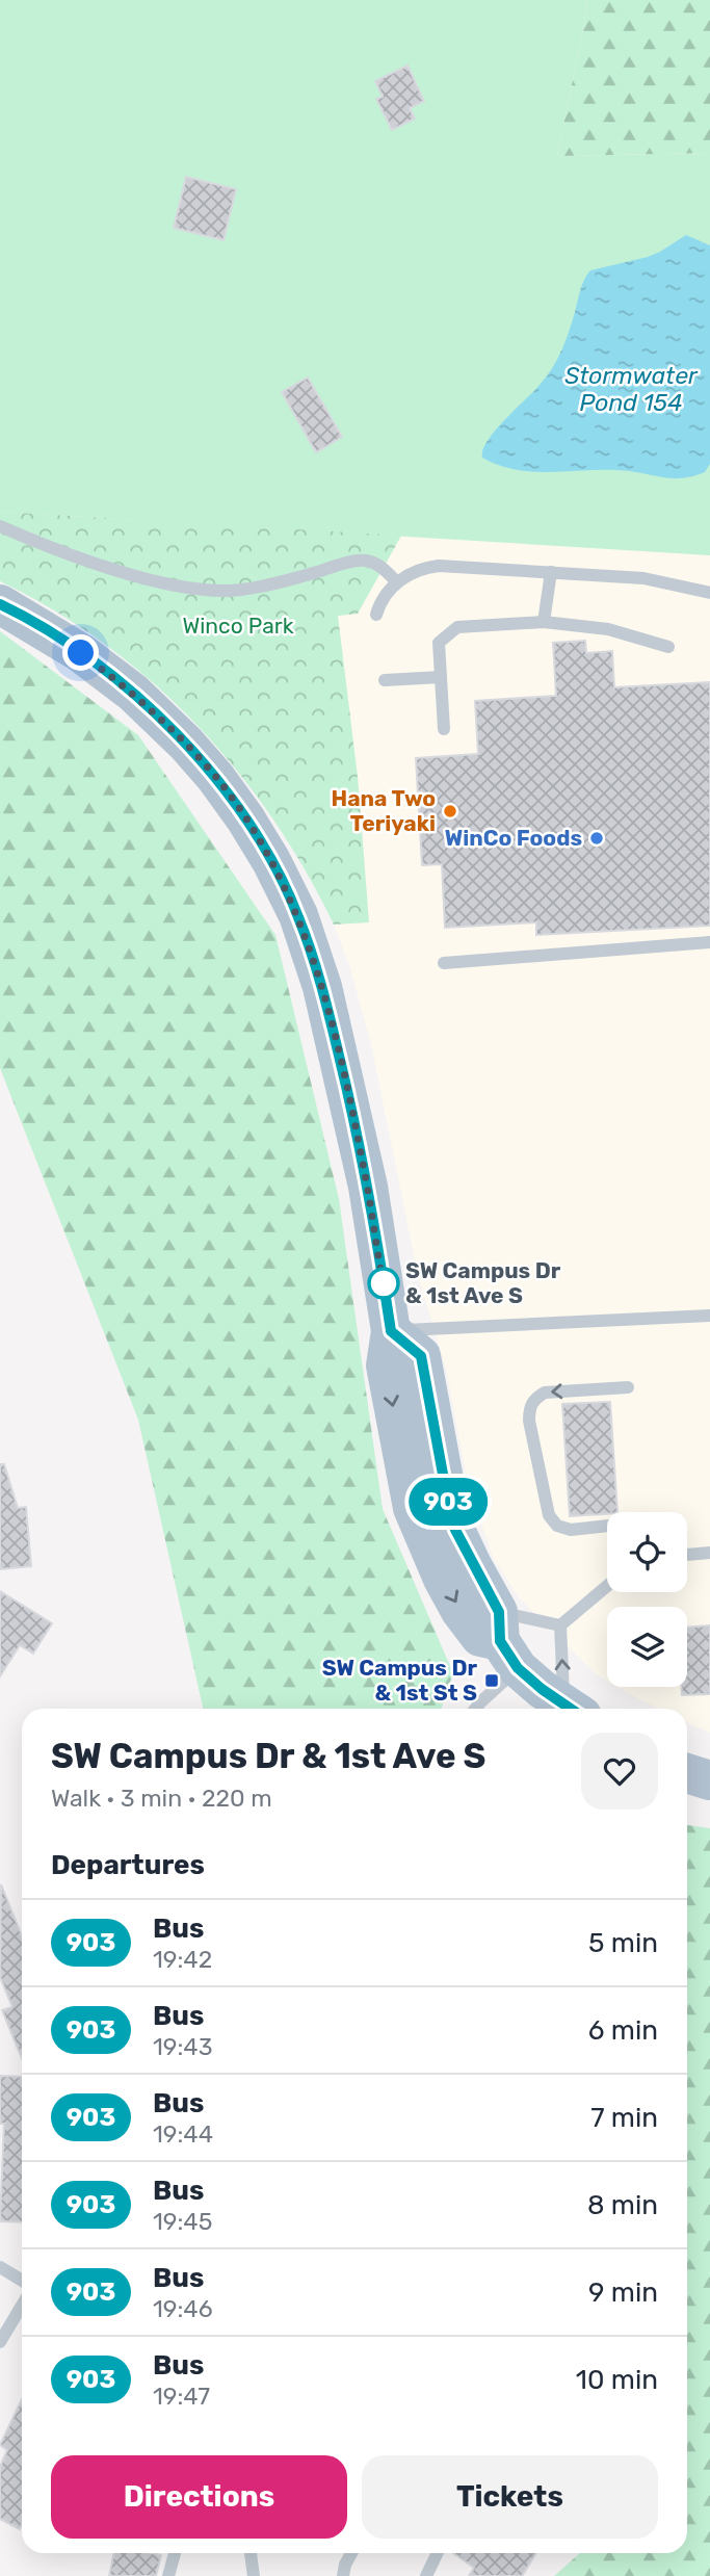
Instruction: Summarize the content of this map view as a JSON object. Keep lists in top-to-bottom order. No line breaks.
{"water":["Stormwater Pond 154"],"parks":["Winco Park"],"places":{"other":["Hana Two Teriyaki","WinCo Foods","SW Campus Dr & 1st Ave S"],"transit":["SW Campus Dr & 1st St S"]},"lines":["bus line 903"],"page":{"on_map":"903","heading":[["SW Campus Dr & 1st Ave S","Walk · 3 min · 220 m"],"Departures"],"list":[{"mark":"903","name":"Bus","note":"19:42","value":"5 min"},{"mark":"903","name":"Bus","note":"19:43","value":"6 min"},{"mark":"903","name":"Bus","note":"19:44","value":"7 min"},{"mark":"903","name":"Bus","note":"19:45","value":"8 min"},{"mark":"903","name":"Bus","note":"19:46","value":"9 min"},{"mark":"903","name":"Bus","note":"19:47","value":"10 min"}],"buttons":["Directions","Tickets"]}}
